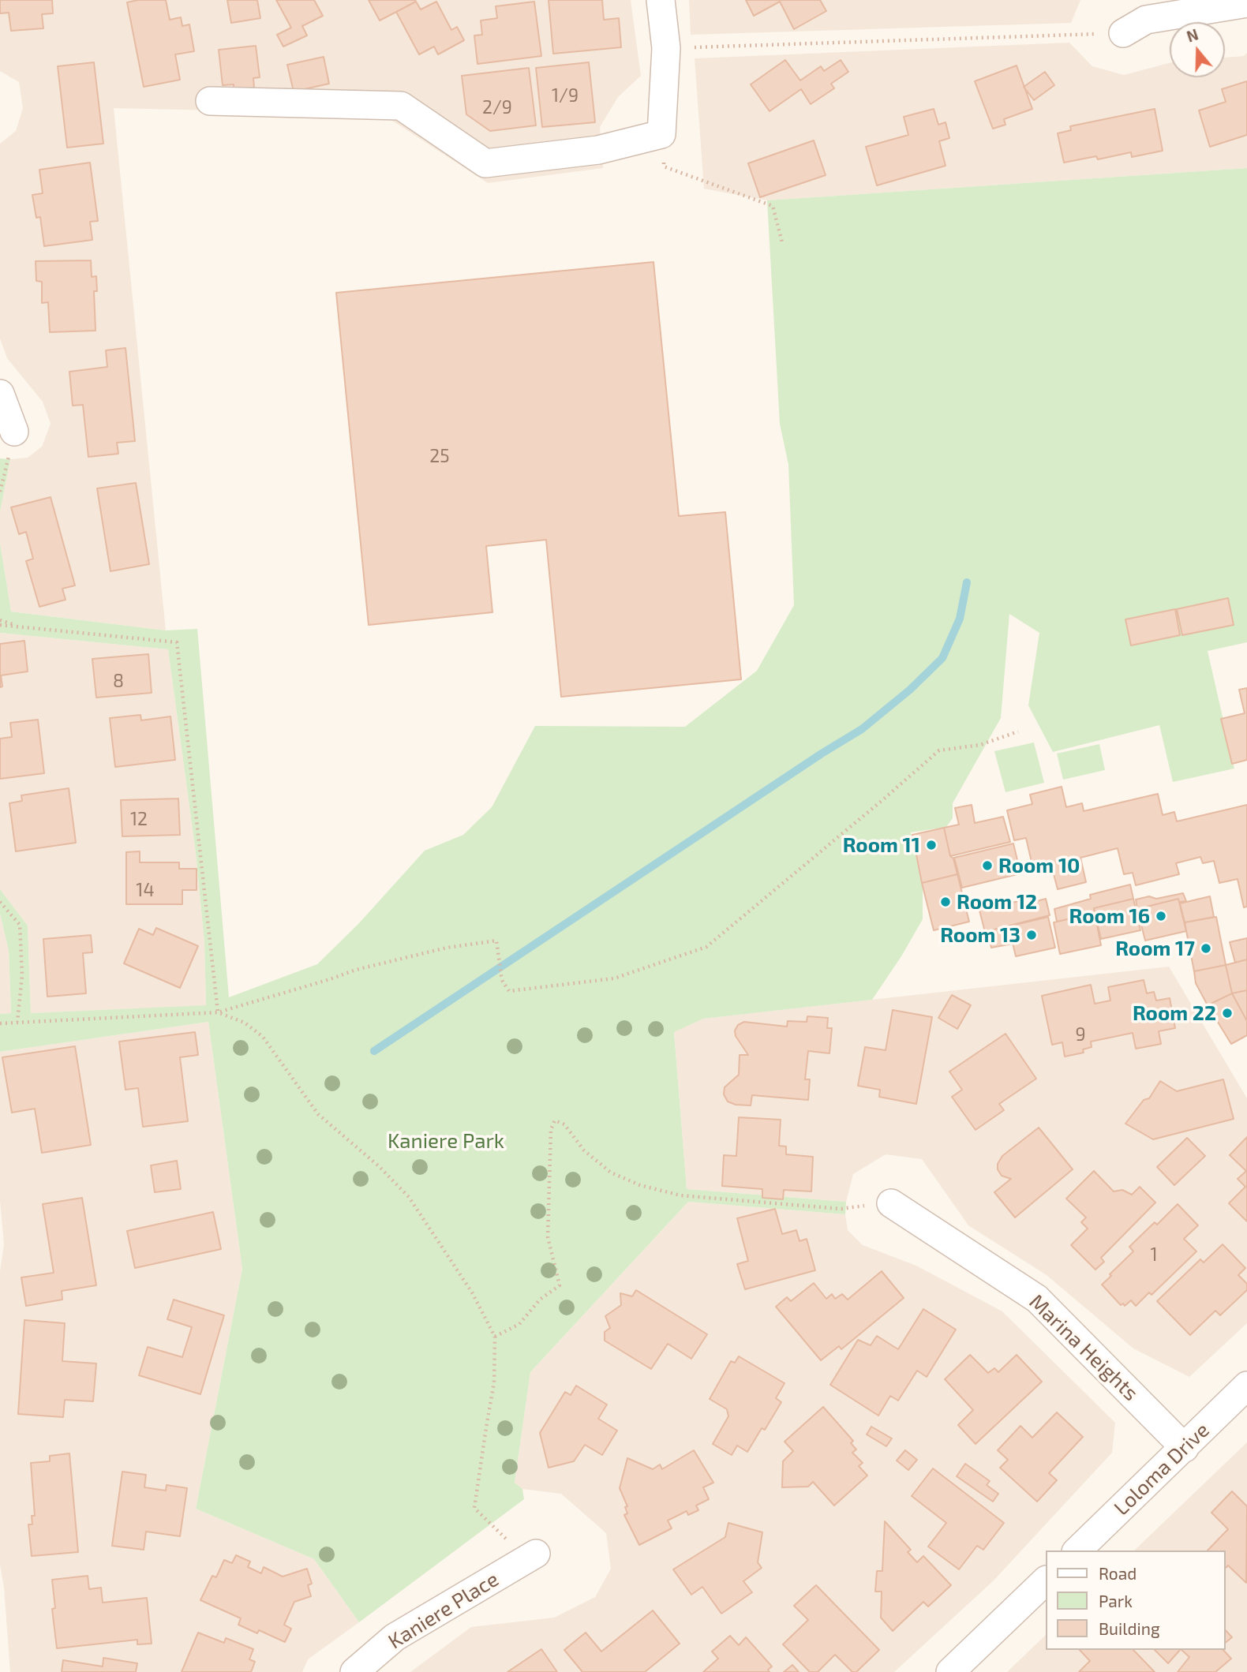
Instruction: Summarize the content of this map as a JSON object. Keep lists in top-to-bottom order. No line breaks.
{"streets":{"street":["Marina Heights","Loloma Drive","Kaniere Place"]},"crossings":[["Marina Heights","Loloma Drive"]],"parks":["Kaniere Park"],"places":["Room 11","Room 10","Room 12","Room 16","Room 13","Room 17","Room 22"],"house_numbers":["1/9","2/9","25","8","12","14","9","1"],"legend":["Road","Park","Building"],"north":"top"}
